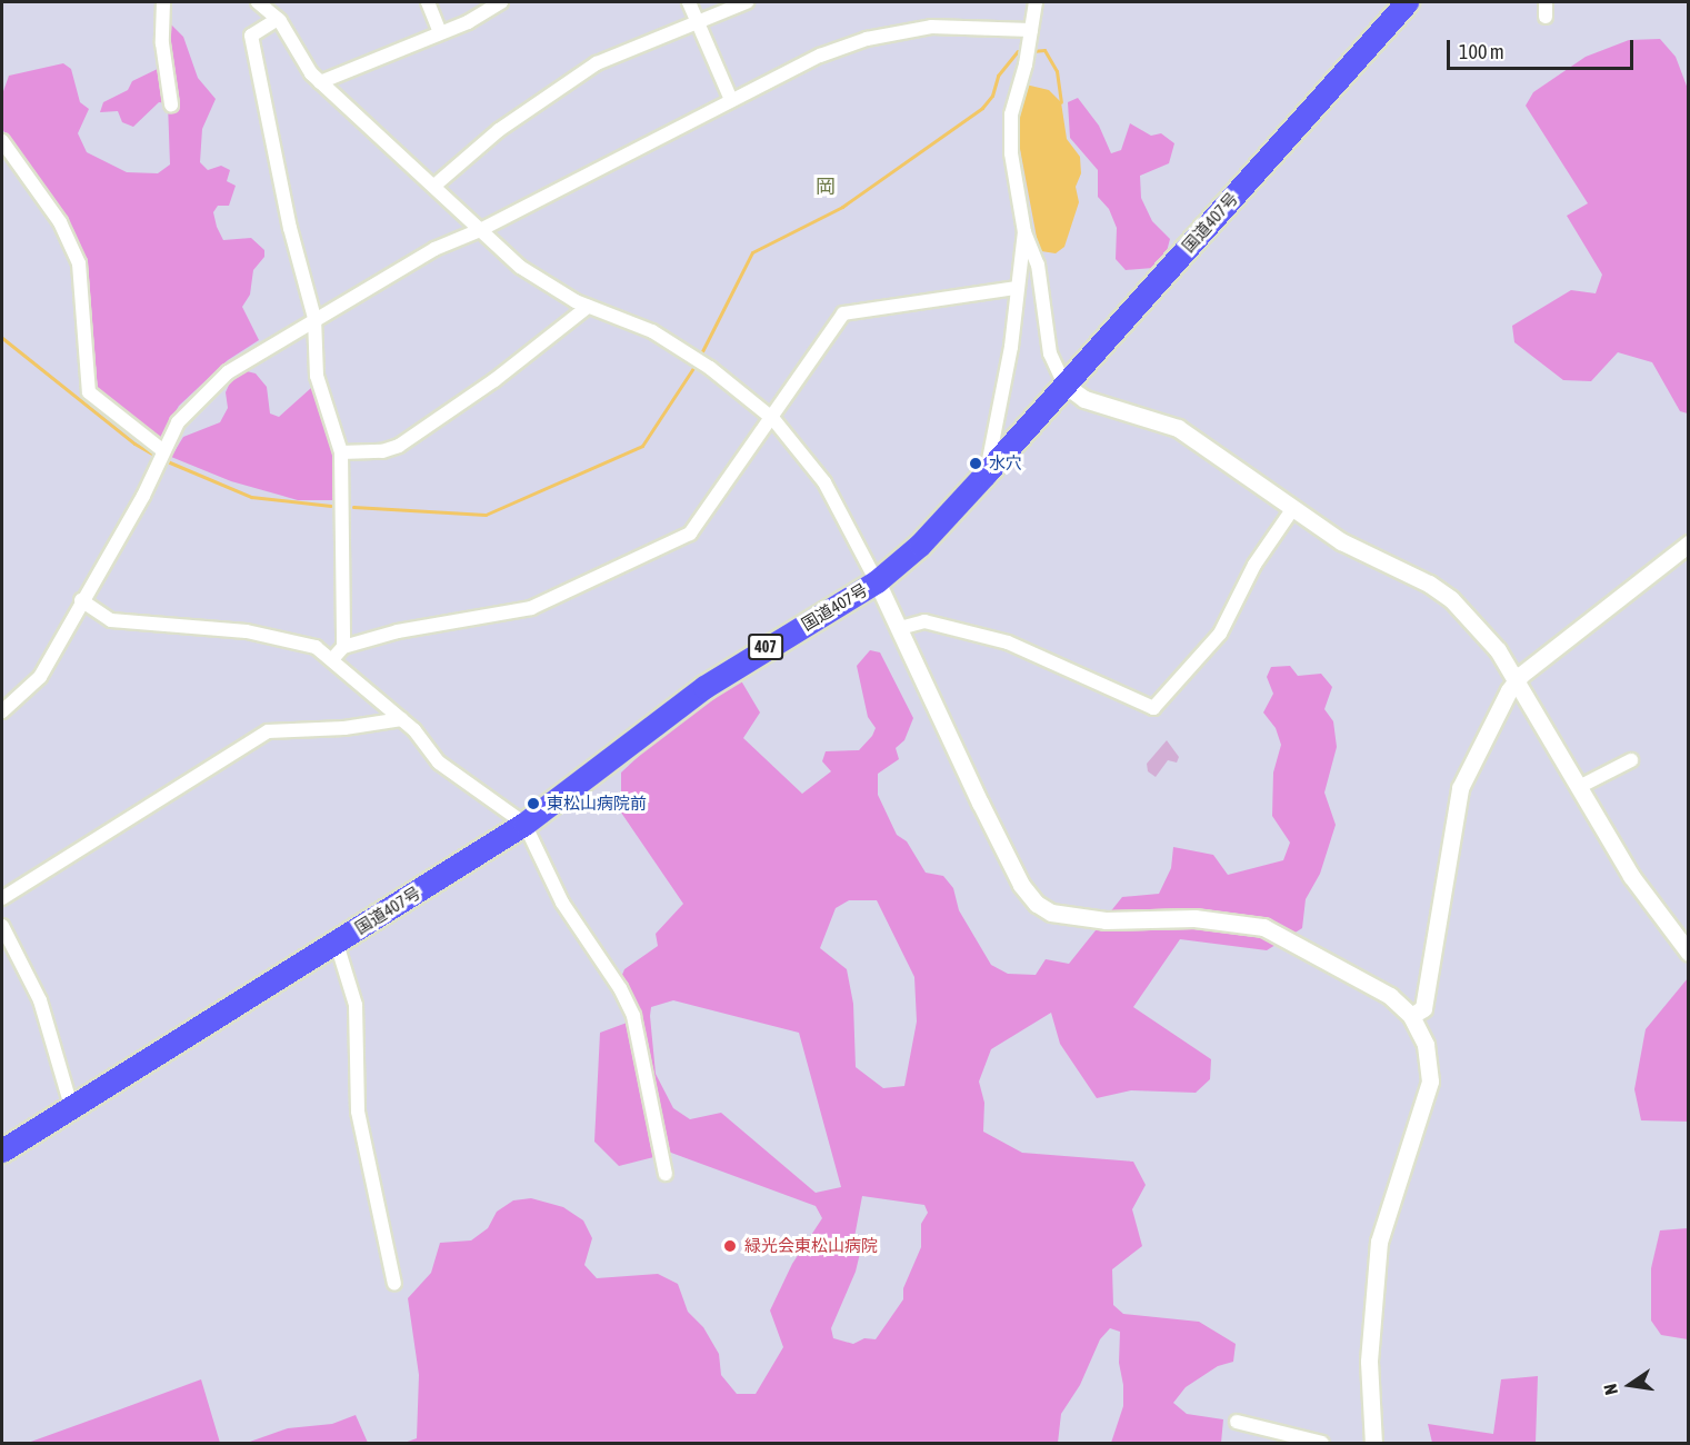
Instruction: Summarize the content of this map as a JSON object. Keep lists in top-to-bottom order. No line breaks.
{"streets":{"highway":["国道407号","407"]},"districts":["岡"],"places":["水穴","東松山病院前","緑光会東松山病院"],"scale_bar":"100 m","north":"left"}
